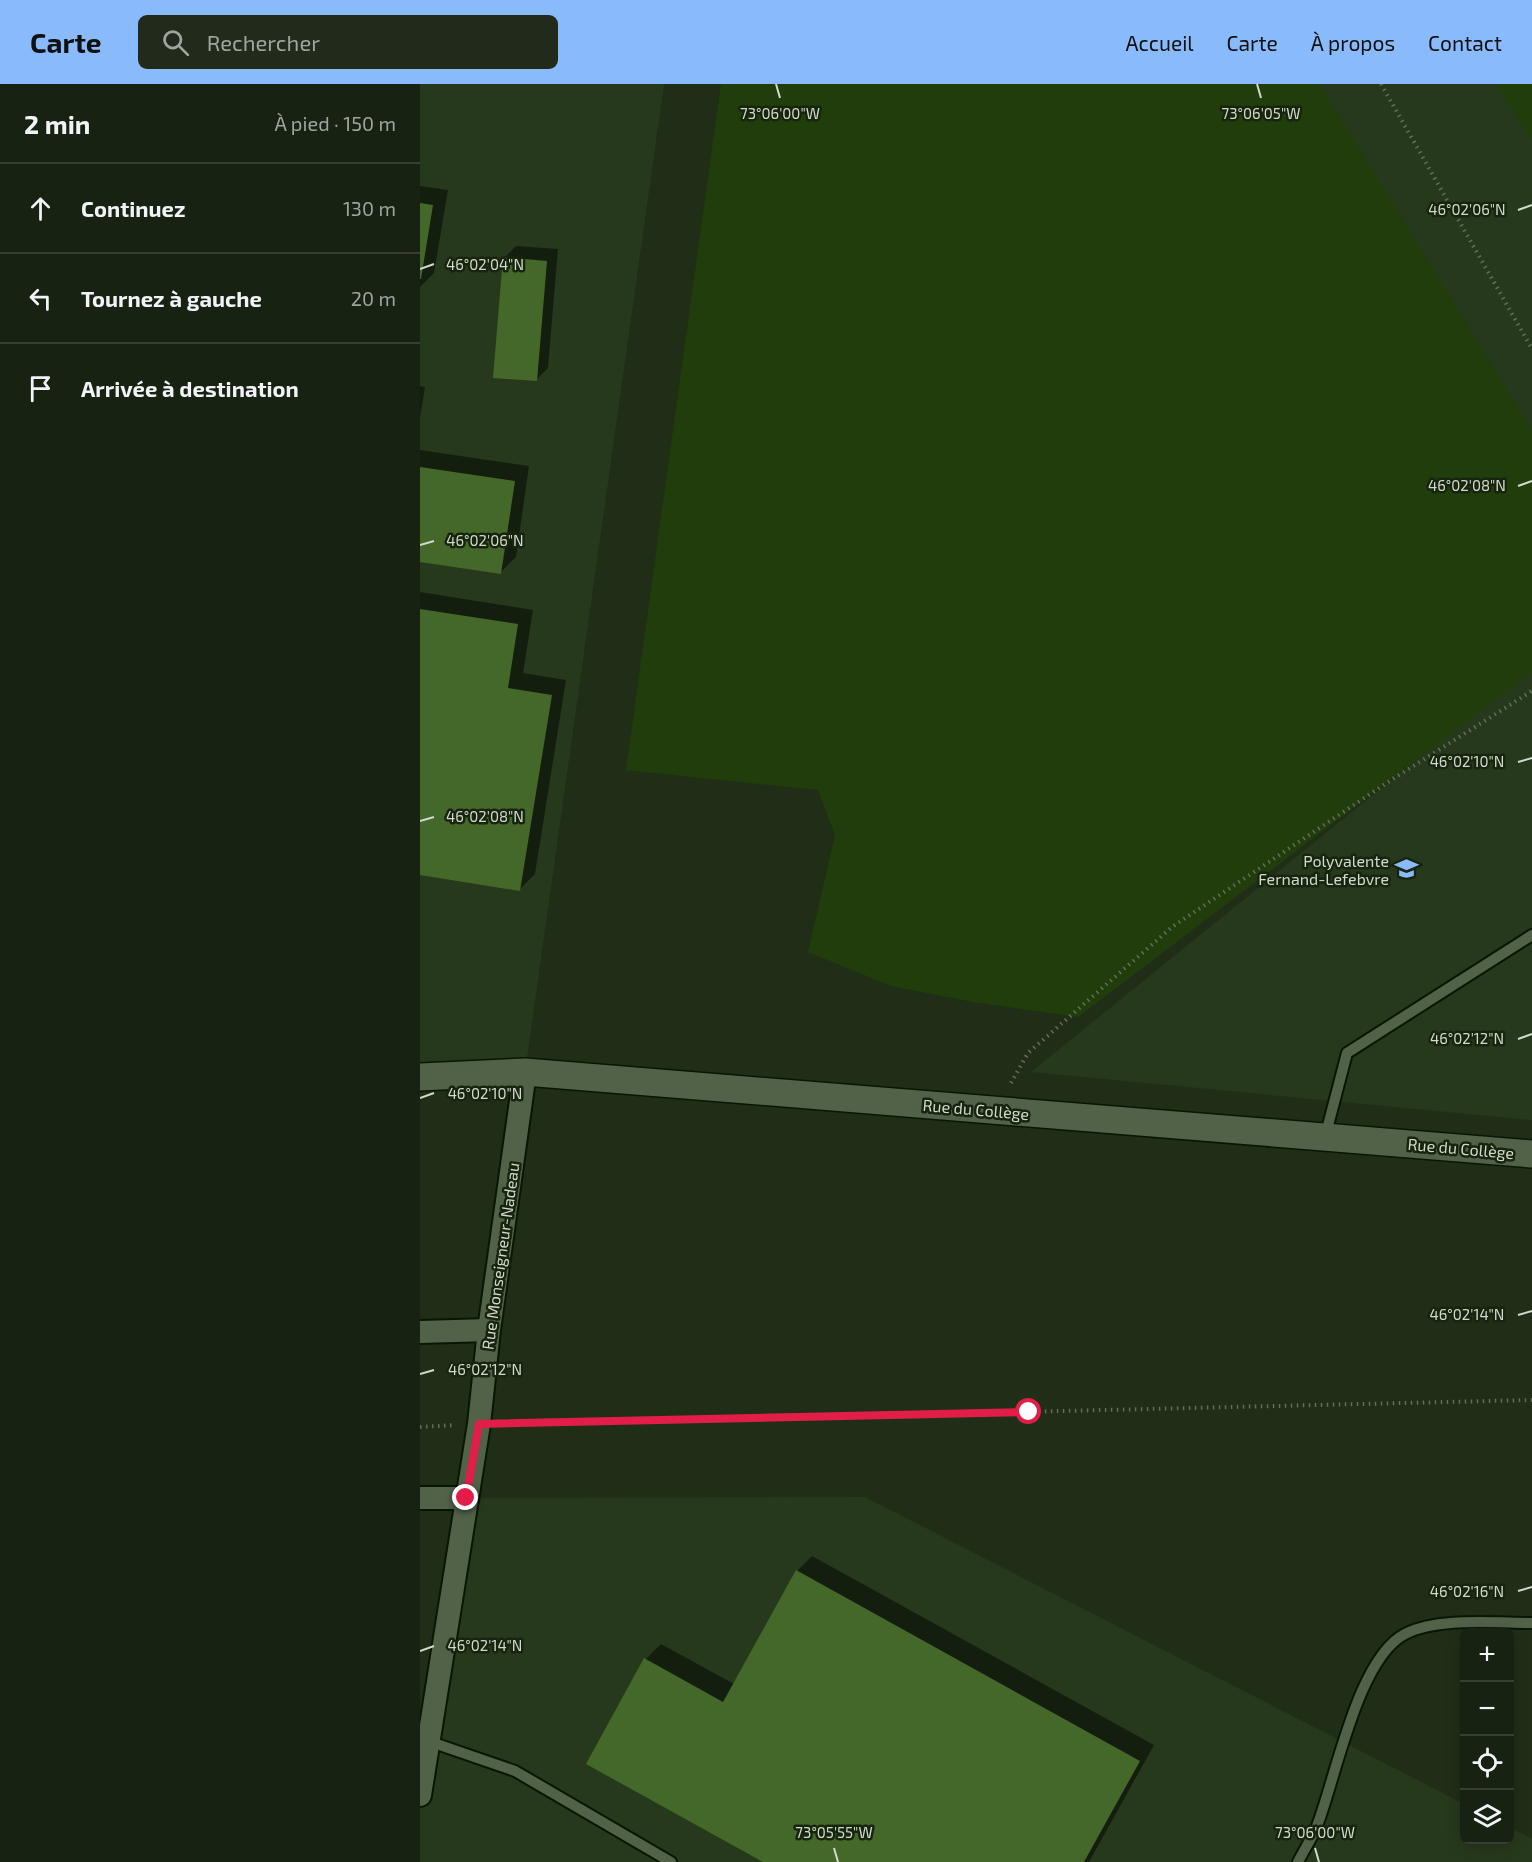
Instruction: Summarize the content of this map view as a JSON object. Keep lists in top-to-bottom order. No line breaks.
{"streets":{"street":["Rue du Collège","Rue Monseigneur-Nadeau"]},"crossings":[["Rue du Collège","Rue Monseigneur-Nadeau"]],"places":{"school or university":["Polyvalente Fernand-Lefebvre"]},"page":{"header":"Carte","search":"Rechercher","nav":["Accueil","Carte","À propos","Contact"],"heading":["2 min","À pied · 150 m"],"list":[["Continuez","130 m"],["Tournez à gauche","20 m"],"Arrivée à destination"],"map_buttons":["+","−"]},"coordinates":["73°06'00\"W","73°06'05\"W","46°02'06\"N","46°02'04\"N","46°02'08\"N","46°02'10\"N","46°02'12\"N","46°02'14\"N","46°02'16\"N","73°05'55\"W"]}
